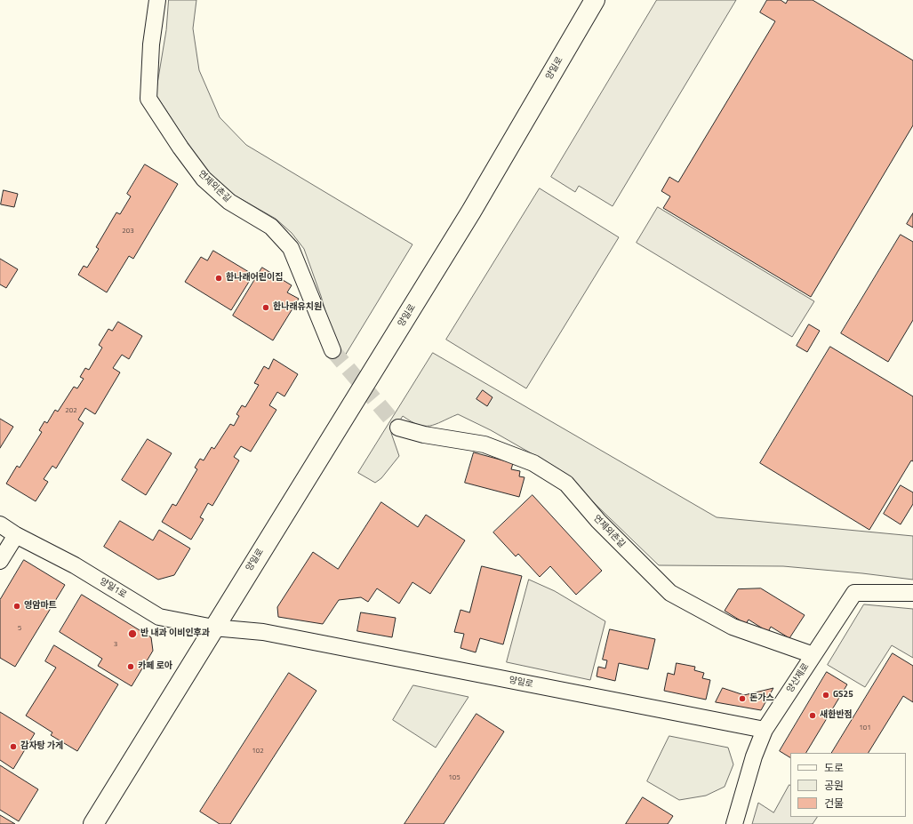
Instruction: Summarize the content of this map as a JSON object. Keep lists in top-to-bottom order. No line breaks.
{"streets":{"main road":["양일로"],"street":["연제외촌길","양일1로","양산제로"]},"crossings":[["양일로","양일1로"],["양일로","양산제로"],["연제외촌길","양산제로"]],"places":["한나래어린이집","한나래유치원","영암마트","반 내과 이비인후과","카페 로아","GS25","돈가스","새한반점","감자탕 가게"],"house_numbers":["203","202","5","3","101","102","105"],"legend":["도로","공원","건물"]}
